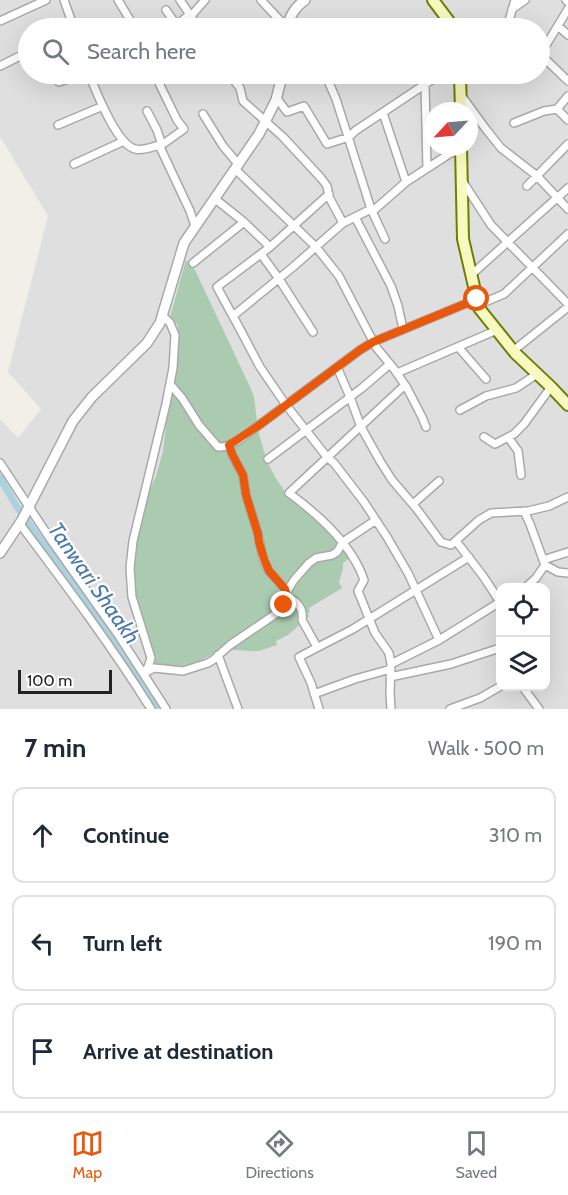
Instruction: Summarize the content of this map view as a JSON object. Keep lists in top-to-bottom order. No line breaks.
{"water":["Tanwari Shaakh"],"scale_bar":"100 m","north":"bottom left","page":{"search":"Search here","scale":"100 m","heading":["7 min","Walk · 500 m"],"list":[["Continue","310 m"],["Turn left","190 m"],"Arrive at destination"],"nav":["Map","Directions","Saved"]}}
